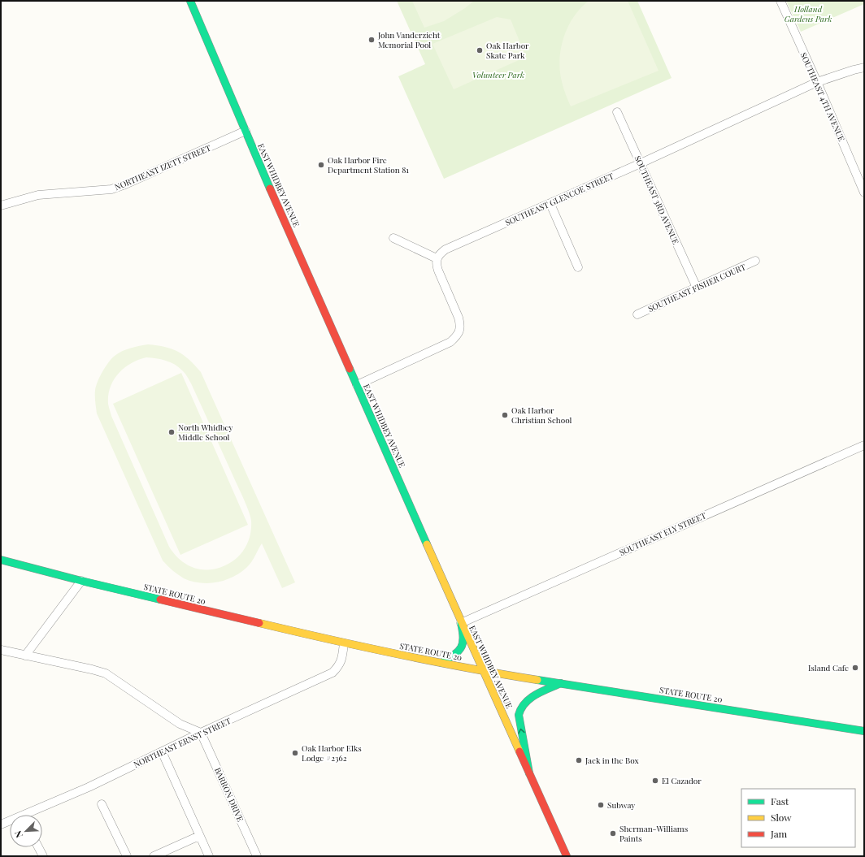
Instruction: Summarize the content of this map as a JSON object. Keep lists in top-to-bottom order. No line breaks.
{"streets":{"main road":["EAST WHIDBEY AVENUE","STATE ROUTE 20"],"street":["SOUTHEAST 4TH AVENUE","NORTHEAST IZETT STREET","SOUTHEAST GLENCOE STREET","SOUTHEAST 3RD AVENUE","SOUTHEAST FISHER COURT","SOUTHEAST ELY STREET","NORTHEAST ERNST STREET","BARRON DRIVE"]},"crossings":[["SOUTHEAST 4TH AVENUE","SOUTHEAST GLENCOE STREET"],["NORTHEAST IZETT STREET","EAST WHIDBEY AVENUE"],["EAST WHIDBEY AVENUE","SOUTHEAST ELY STREET"],["EAST WHIDBEY AVENUE","STATE ROUTE 20"],["SOUTHEAST GLENCOE STREET","SOUTHEAST 3RD AVENUE"],["SOUTHEAST 3RD AVENUE","SOUTHEAST FISHER COURT"],["STATE ROUTE 20","NORTHEAST ERNST STREET"],["NORTHEAST ERNST STREET","BARRON DRIVE"]],"parks":["Holland Gardens Park","Volunteer Park"],"places":["John Vanderzicht Memorial Pool","Oak Harbor Skate Park","Oak Harbor Fire Department Station 81","Oak Harbor Christian School","North Whidbey Middle School","Island Cafe","Oak Harbor Elks Lodge #2362","Jack in the Box","El Cazador","Subway","Sherman-Williams Paints"],"legend":["Fast","Slow","Jam"],"north":"bottom left"}
